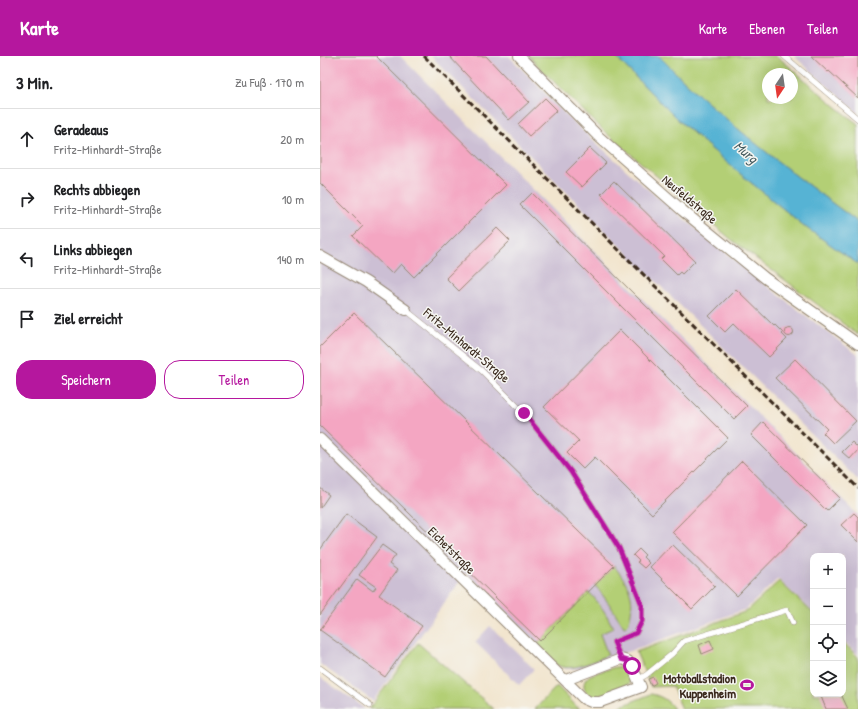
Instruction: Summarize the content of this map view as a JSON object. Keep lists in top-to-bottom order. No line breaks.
{"streets":{"street":["Neufeldstraße","Fritz-Minhardt-Straße","Eichetstraße"]},"water":["Murg"],"places":{"sports":["Motoballstadion Kuppenheim"]},"north":"bottom","page":{"header":"Karte","nav":["Karte","Ebenen","Teilen"],"heading":["3 Min.","Zu Fuß · 170 m"],"list":[["Geradeaus","Fritz-Minhardt-Straße","20 m"],["Rechts abbiegen","Fritz-Minhardt-Straße","10 m"],["Links abbiegen","Fritz-Minhardt-Straße","140 m"],"Ziel erreicht"],"buttons":["Speichern","Teilen"],"map_buttons":["+","−"]}}
